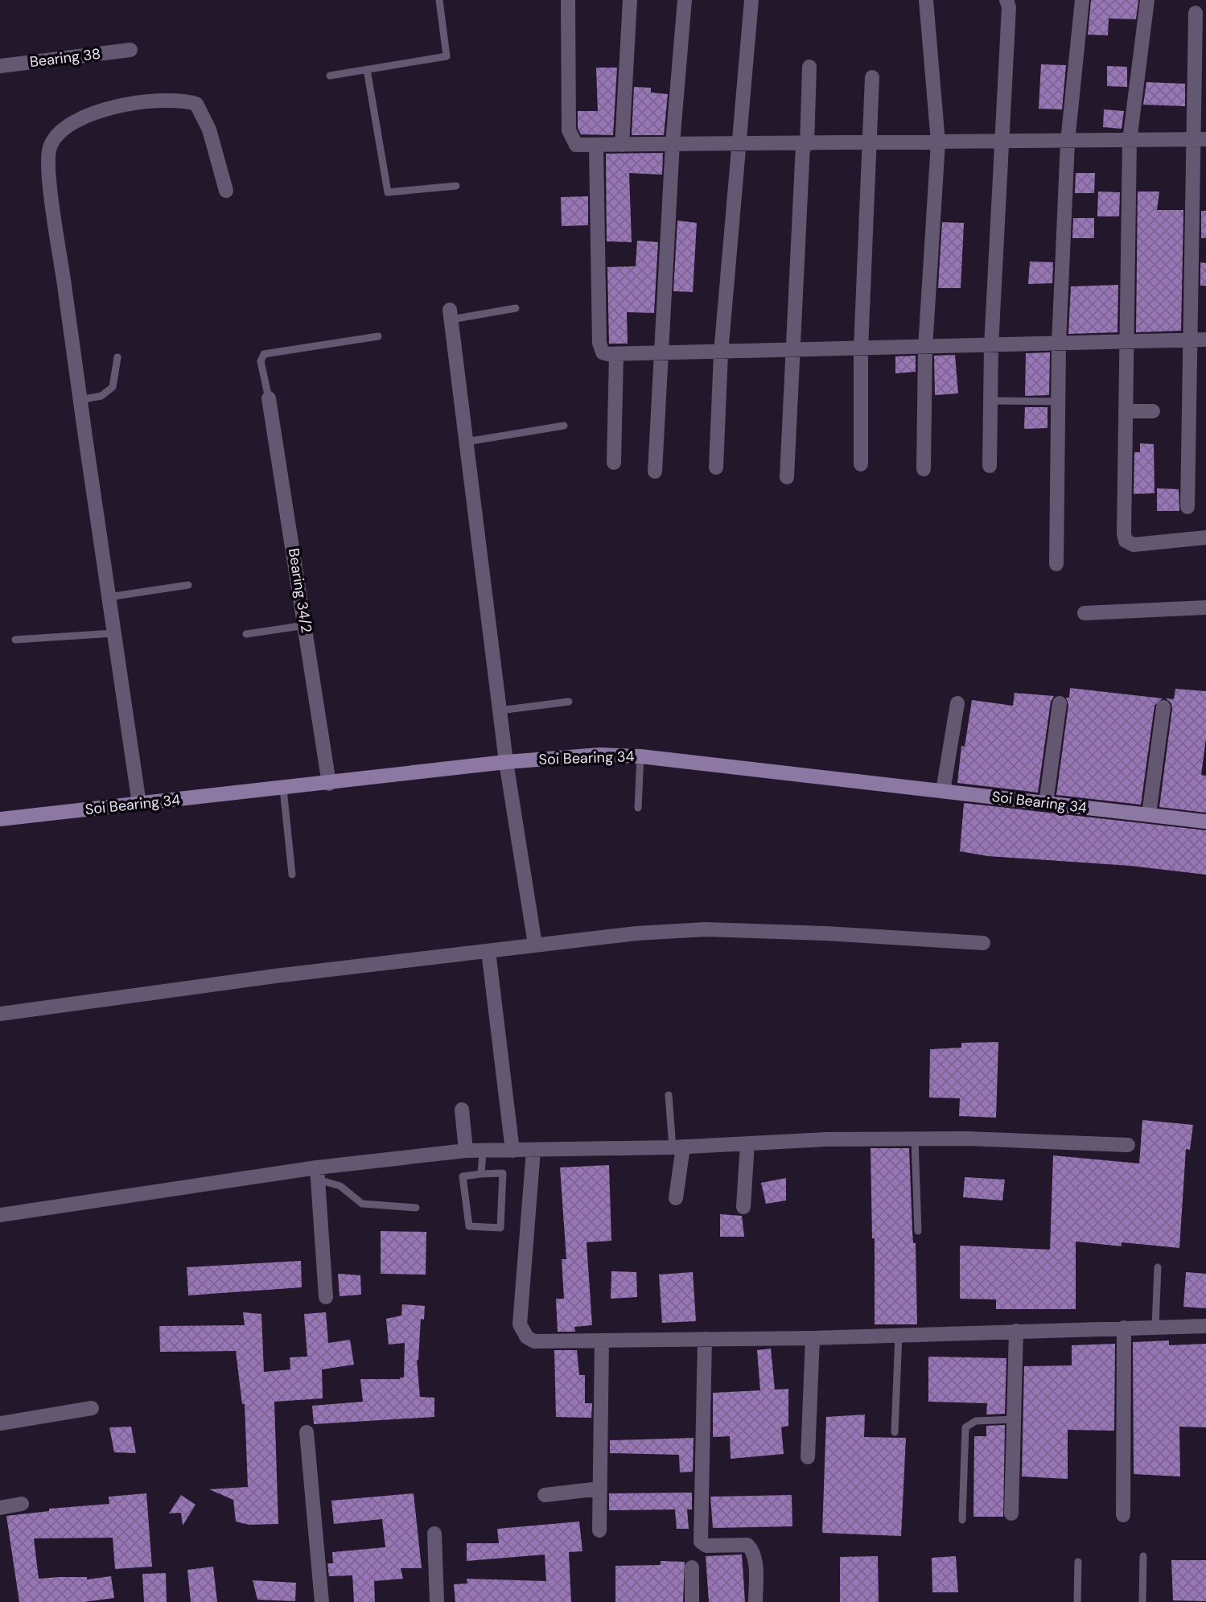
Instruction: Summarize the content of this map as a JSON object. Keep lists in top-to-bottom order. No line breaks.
{"streets":{"street":["Bearing 38","Bearing 34/2","Soi Bearing 34"]},"crossings":[["Bearing 34/2","Soi Bearing 34"]]}
